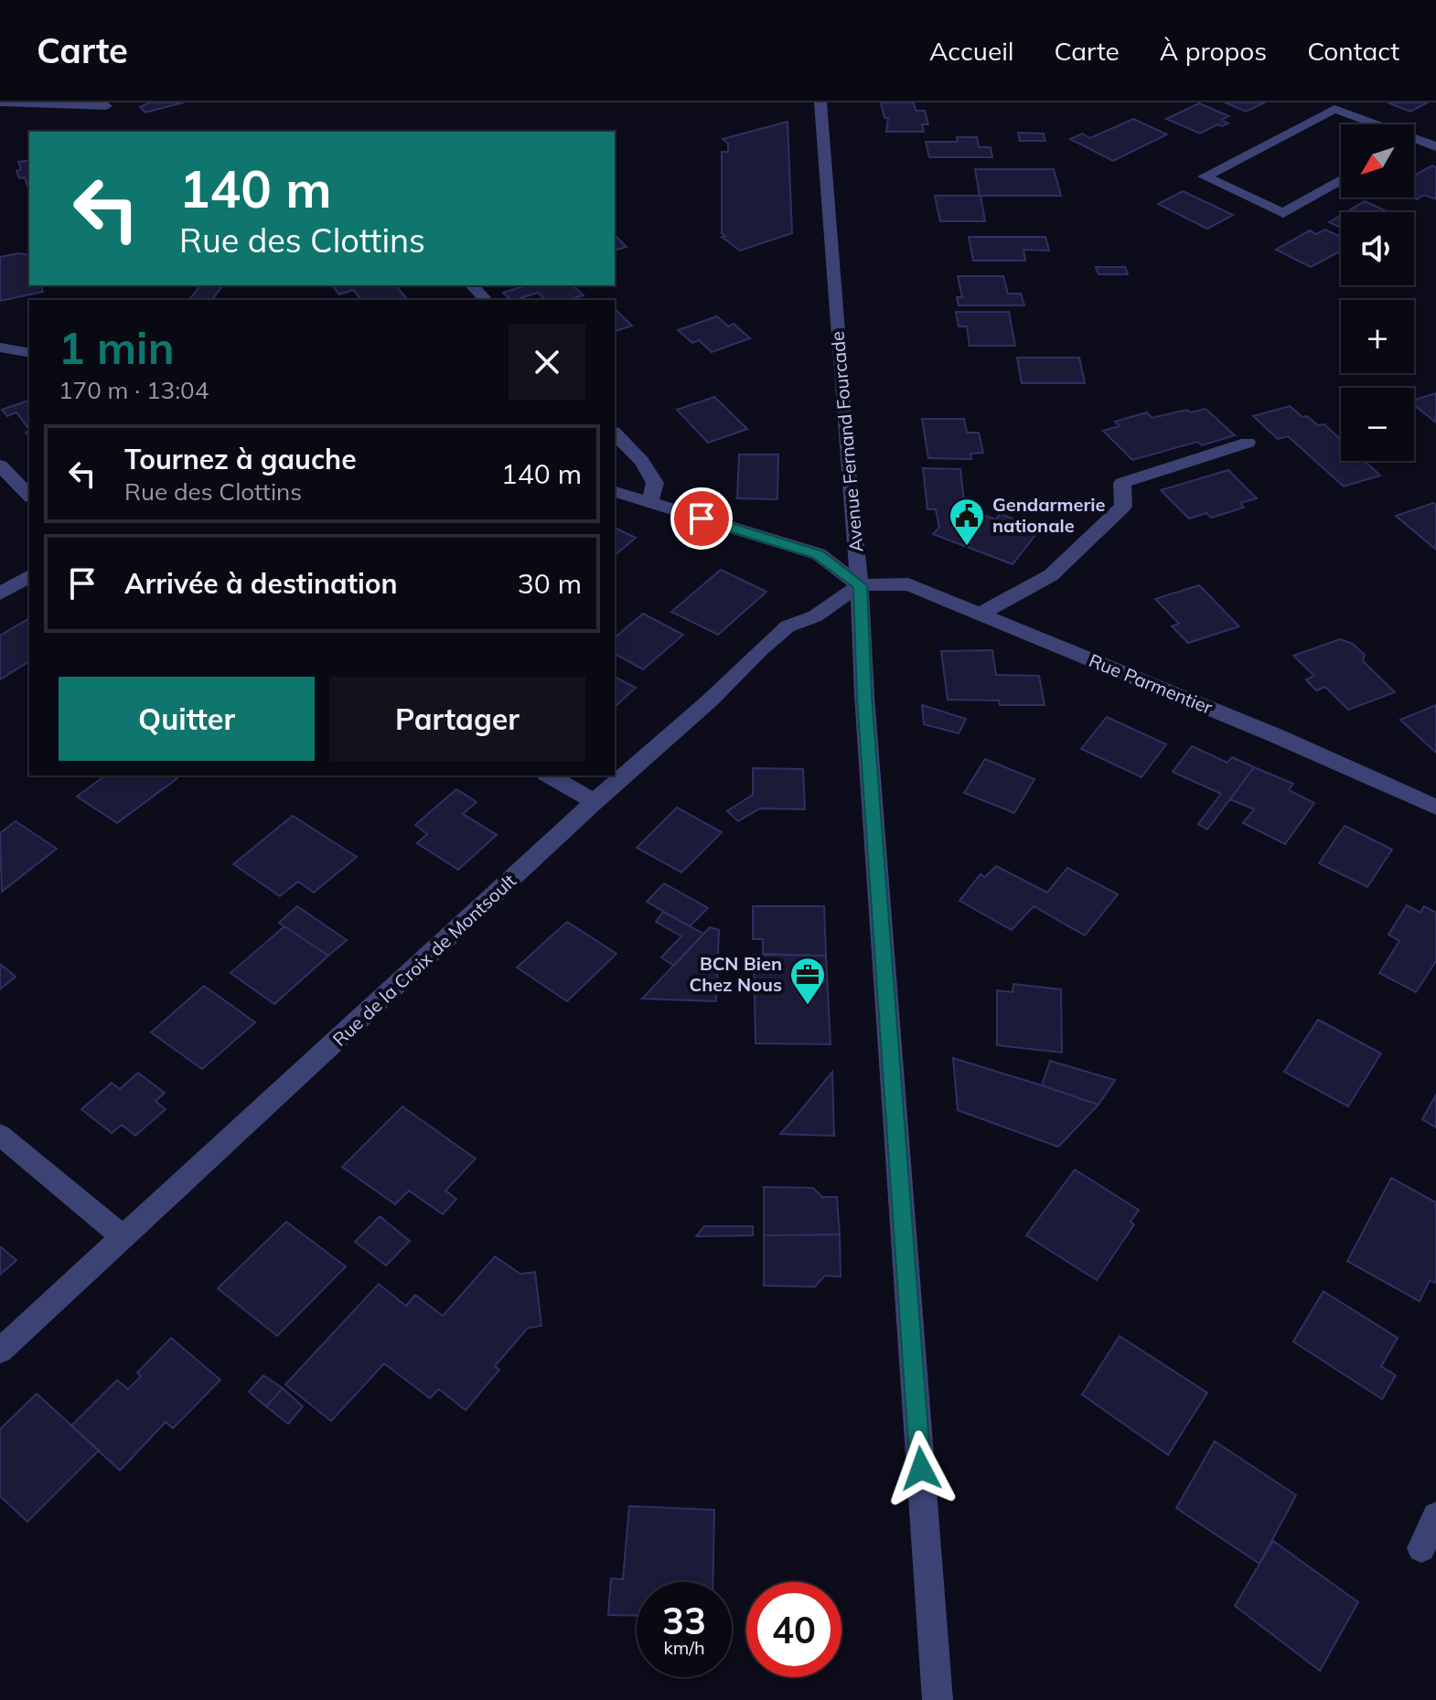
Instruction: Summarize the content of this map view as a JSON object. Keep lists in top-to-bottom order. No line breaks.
{"streets":{"street":["Avenue Fernand Fourcade","Rue Parmentier","Rue de la Croix de Montsoult"]},"crossings":[["Avenue Fernand Fourcade","Rue Parmentier"],["Avenue Fernand Fourcade","Rue de la Croix de Montsoult"],["Rue Parmentier","Rue de la Croix de Montsoult"]],"places":{"public building":["Gendarmerie nationale"],"office":["BCN Bien Chez Nous"]},"north":"bottom left","page":{"header":"Carte","nav":["Accueil","Carte","À propos","Contact"],"map_buttons":["+","−"],"turn":["140 m","Rue des Clottins"],"heading":["1 min","170 m · 13:04"],"list":[{"name":"Tournez à gauche","note":"Rue des Clottins","value":"140 m"},{"name":"Arrivée à destination","value":"30 m"}],"buttons":["Quitter","Partager"],"speed":"33 km/h","limit":"40"}}
